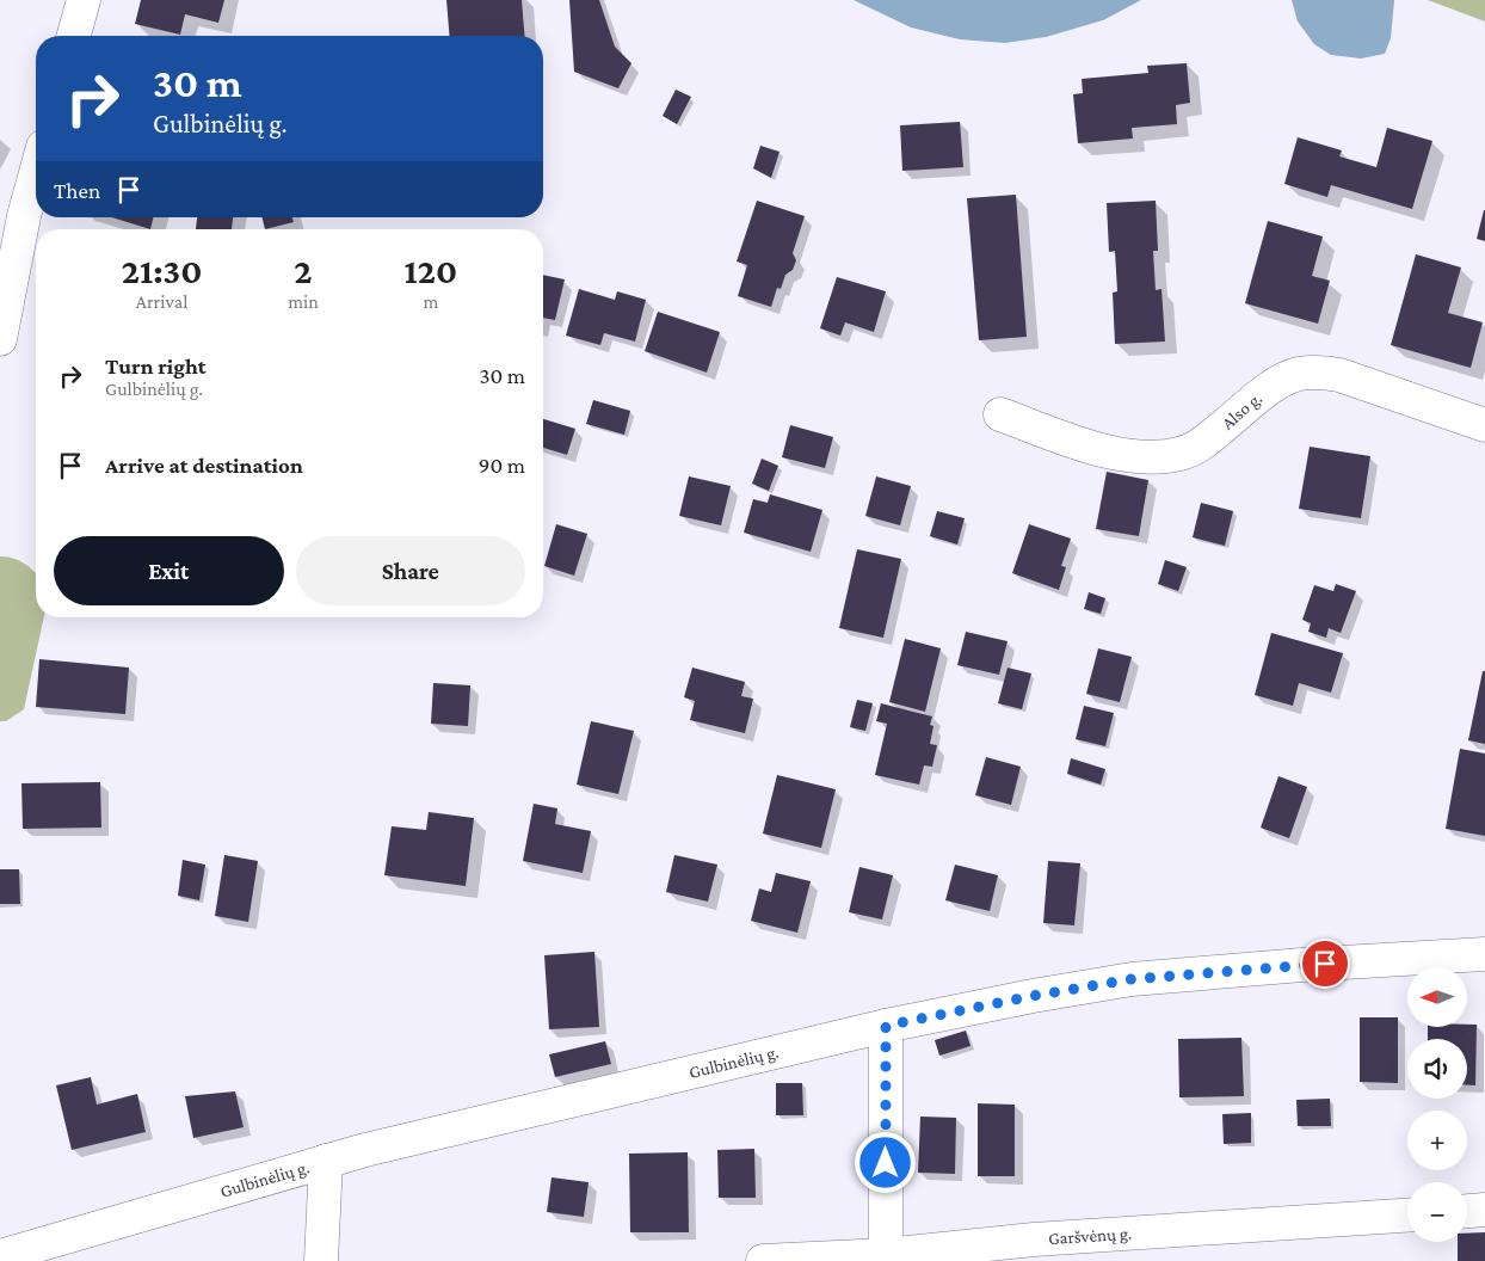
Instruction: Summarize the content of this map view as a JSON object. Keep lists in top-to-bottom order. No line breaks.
{"streets":{"street":["Also g.","Gulbinėlių g.","Garšvėnų g."]},"north":"left","page":{"turn":["30 m","Gulbinėlių g."],"then":"Then","eta":["21:30","Arrival","2","min","120","m"],"list":[{"name":"Turn right","note":"Gulbinėlių g.","value":"30 m"},{"name":"Arrive at destination","value":"90 m"}],"buttons":["Exit","Share"],"map_buttons":["+","−"]}}
